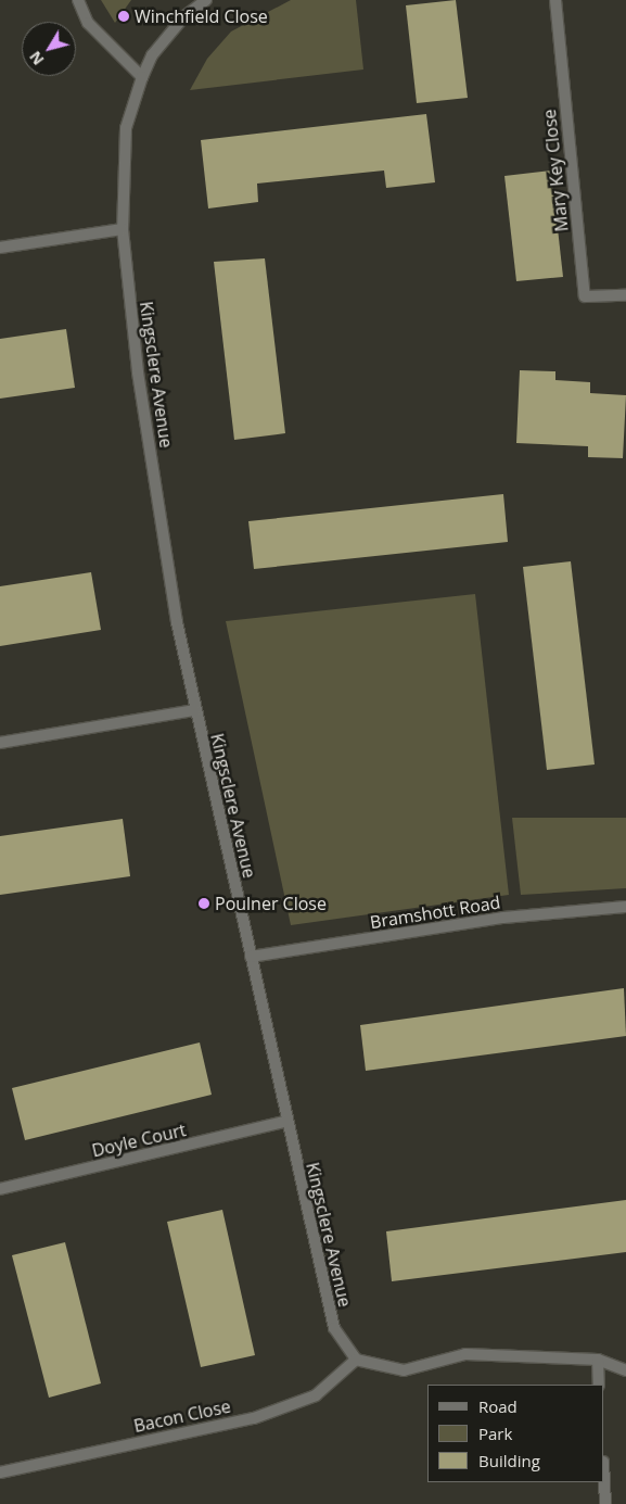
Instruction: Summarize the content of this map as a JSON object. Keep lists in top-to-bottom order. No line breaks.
{"streets":{"street":["Mary Key Close","Kingsclere Avenue","Bramshott Road","Doyle Court","Bacon Close"]},"crossings":[["Kingsclere Avenue","Bramshott Road"],["Kingsclere Avenue","Doyle Court"],["Kingsclere Avenue","Bacon Close"]],"places":["Winchfield Close","Poulner Close"],"legend":["Road","Park","Building"],"north":"bottom left"}
